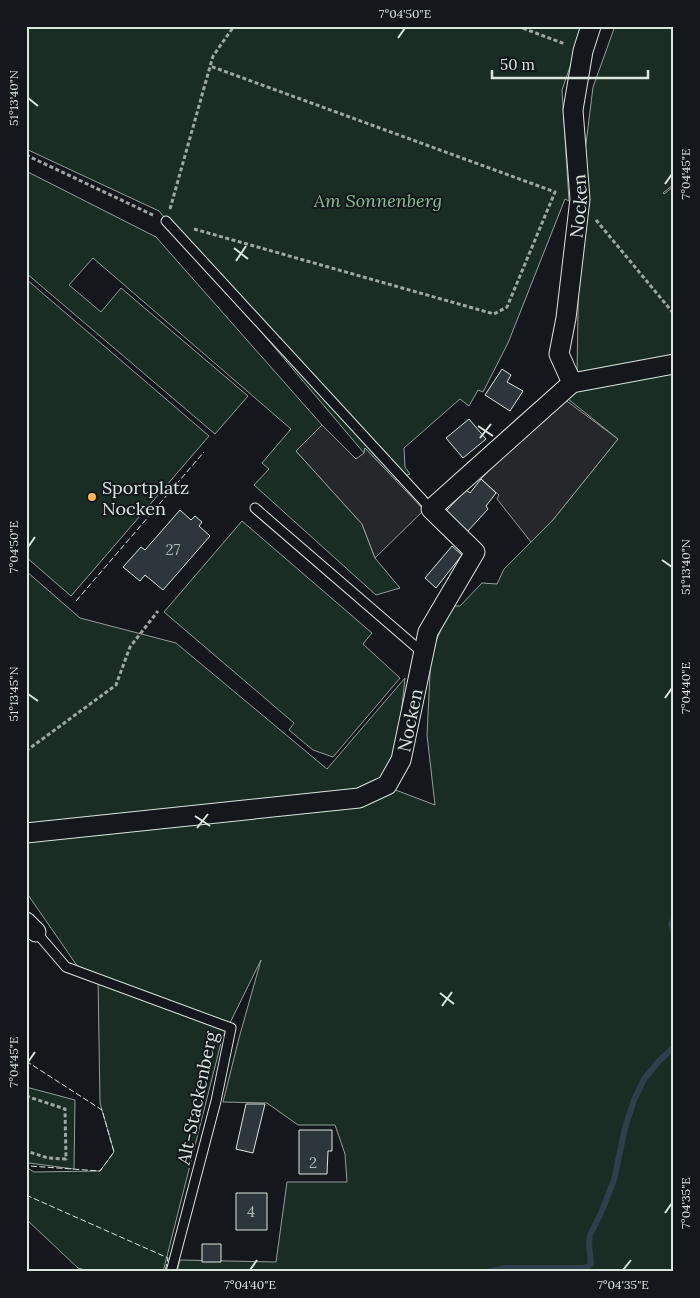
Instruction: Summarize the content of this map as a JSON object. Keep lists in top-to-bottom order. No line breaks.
{"streets":{"street":["Nocken"],"lane":["Alt-Stackenberg"]},"parks":["Am Sonnenberg"],"places":["Sportplatz Nocken"],"house_numbers":["27","2","4"],"scale_bar":"50 m","coordinates":["7°04'50\"E","51°13'40\"N","7°04'45\"E","7°04'40\"E","51°13'45\"N","7°04'35\"E"]}
